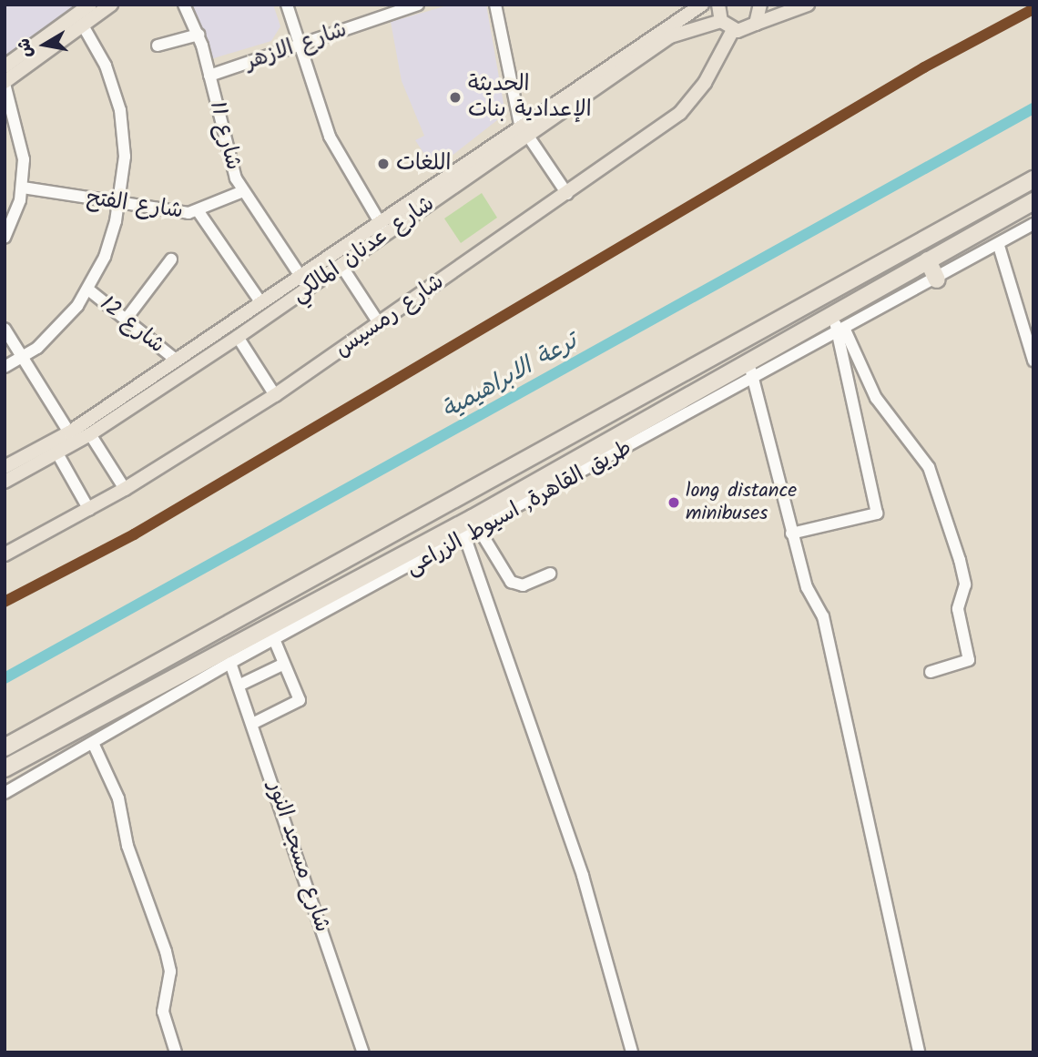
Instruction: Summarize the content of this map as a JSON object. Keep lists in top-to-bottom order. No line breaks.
{"streets":{"highway":["طريق القاهرة, اسيوط الزراعى"],"main road":["شارع عدنان المالكي","شارع رمسيس"],"street":["شارع الازهر","شارع 11","شارع الفتح","شارع 12","شارع مسجد النور"]},"crossings":[["شارع الازهر","شارع 11"],["شارع 11","شارع الفتح"],["شارع 11","شارع عدنان المالكي"],["شارع عدنان المالكي","شارع 12"],["طريق القاهرة, اسيوط الزراعى","شارع مسجد النور"]],"water":["ترعة الابراهيمية"],"places":["الحديثة الإعدادية بنات","اللغات","long distance minibuses"],"north":"left"}
